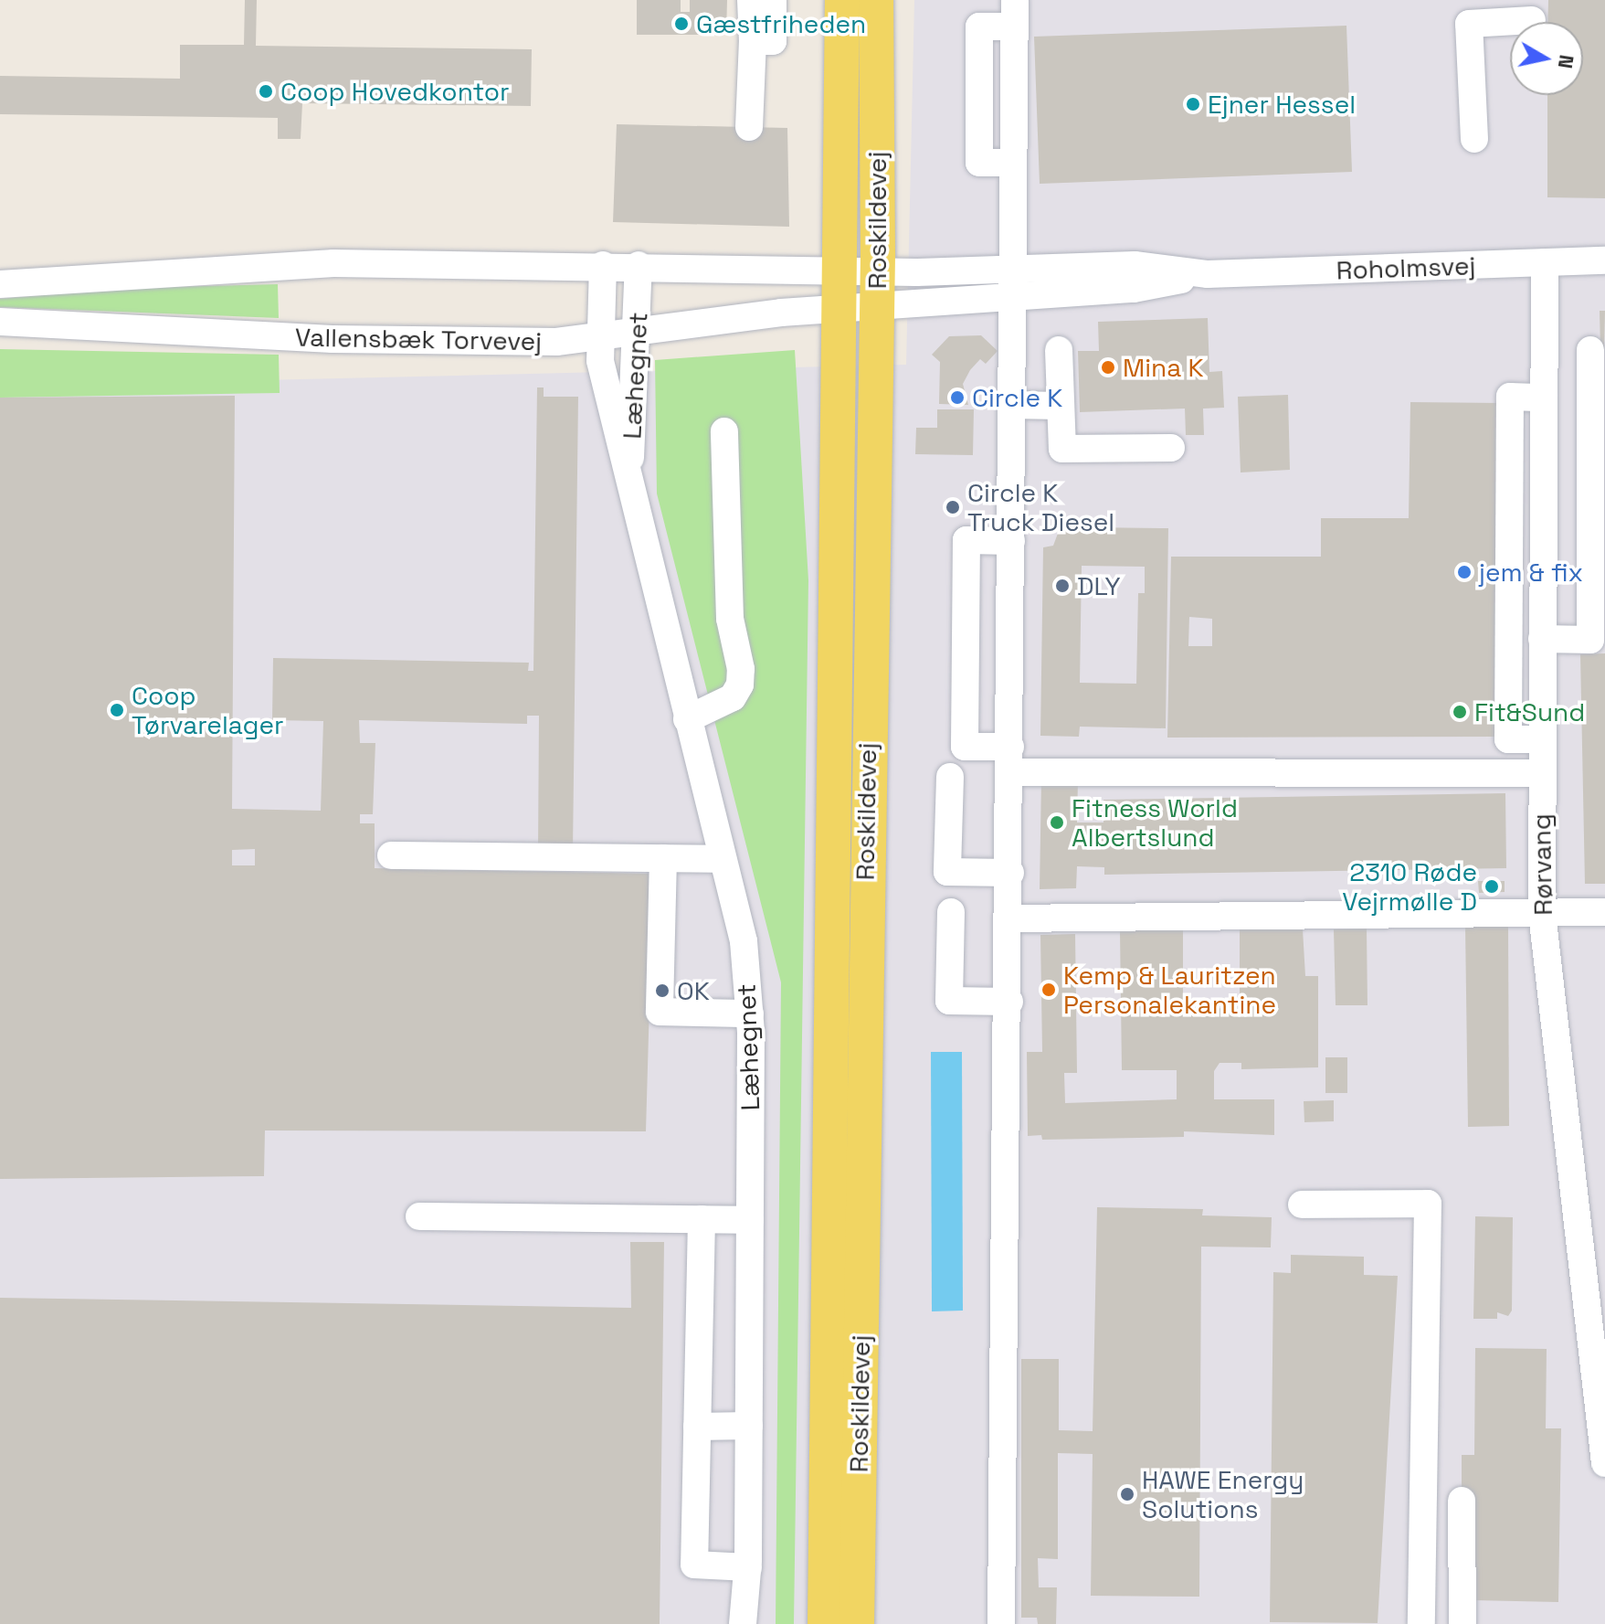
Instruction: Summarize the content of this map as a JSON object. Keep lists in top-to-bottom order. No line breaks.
{"streets":{"main road":["Roskildevej"],"street":["Roholmsvej","Vallensbæk Torvevej","Læhegnet","Rørvang"]},"crossings":[["Roskildevej","Roholmsvej"],["Roskildevej","Vallensbæk Torvevej"],["Roholmsvej","Vallensbæk Torvevej"],["Roholmsvej","Rørvang"],["Vallensbæk Torvevej","Læhegnet"]],"places":["Gæstfriheden","Coop Hovedkontor","Ejner Hessel","Mina K","Circle K","Circle K Truck Diesel","jem & fix","DLY","Coop Tørvarelager","Fit&Sund","Fitness World Albertslund","2310 Røde Vejrmølle D","Kemp & Lauritzen Personalekantine","OK","HAWE Energy Solutions"],"north":"right"}
